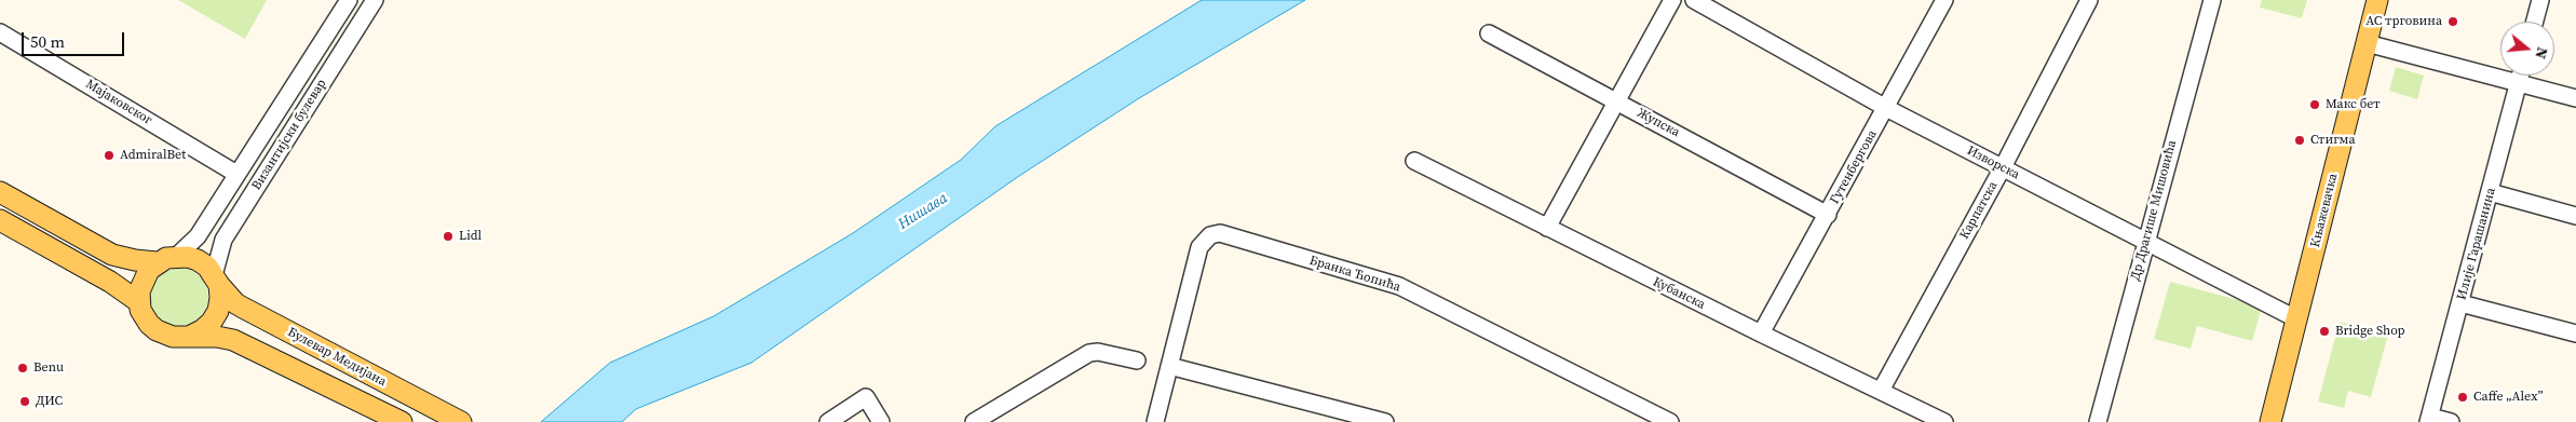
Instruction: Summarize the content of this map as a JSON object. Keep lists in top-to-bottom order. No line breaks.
{"streets":{"main road":["Књажевачка","Булевар Медијана"],"street":["Мајаковског","Жупска","Византијски булевар","Изворска","Гутенбергова","Карпатска","Др Драгише Мишовића","Илије Гарашанина","Бранка Ћопића","Кубанска"]},"crossings":[["Мајаковског","Византијски булевар"],["Жупска","Гутенбергова"],["Византијски булевар","Булевар Медијана"],["Изворска","Гутенбергова"],["Изворска","Карпатска"],["Изворска","Др Драгише Мишовића"],["Изворска","Књажевачка"],["Гутенбергова","Кубанска"],["Карпатска","Кубанска"]],"water":["Нишава"],"places":["АС трговина","Макс бет","Стигма","AdmiralBet","Lidl","Bridge Shop","Benu","Caffe „Alex”","ДИС"],"scale_bar":"50 m","north":"right"}
